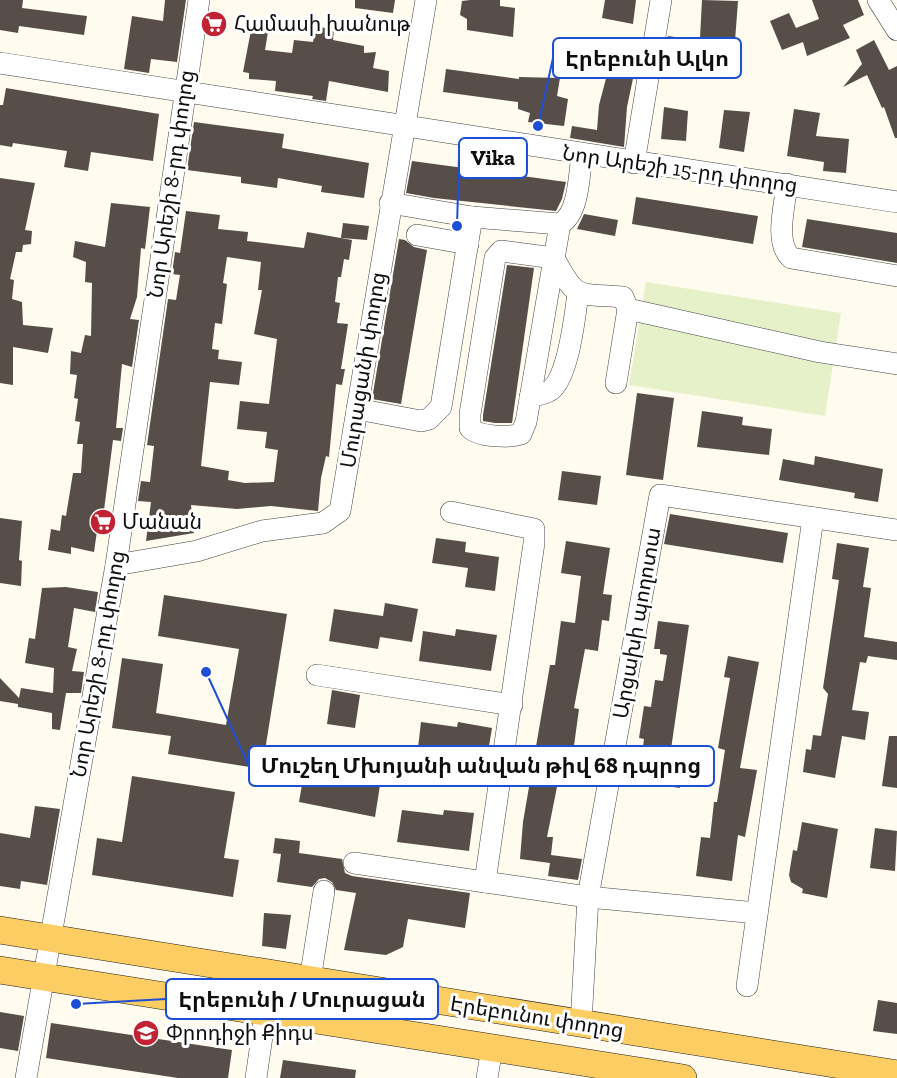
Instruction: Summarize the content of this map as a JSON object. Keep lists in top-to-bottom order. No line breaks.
{"streets":{"main road":["Էրեբունու փողոց"],"street":["Նոր Արեշի 15-րդ փողոց","Նոր Արեշի 8-րդ փողոց","Մուրացանի փողոց","Արցախի պողոտա"]},"crossings":[["Նոր Արեշի 15-րդ փողոց","Նոր Արեշի 8-րդ փողոց"],["Նոր Արեշի 15-րդ փողոց","Մուրացանի փողոց"],["Նոր Արեշի 8-րդ փողոց","Մուրացանի փողոց"],["Նոր Արեշի 8-րդ փողոց","Էրեբունու փողոց"],["Արցախի պողոտա","Էրեբունու փողոց"]],"places":{"supermarket":["Համասի խանութ","Մանան"],"other":["Էրեբունի Ալկո","Vika","Մուշեղ Մխոյանի անվան թիվ 68 դպրոց","Էրեբունի / Մուրացան"],"school or university":["Փրոդիջի Քիդս"]}}
